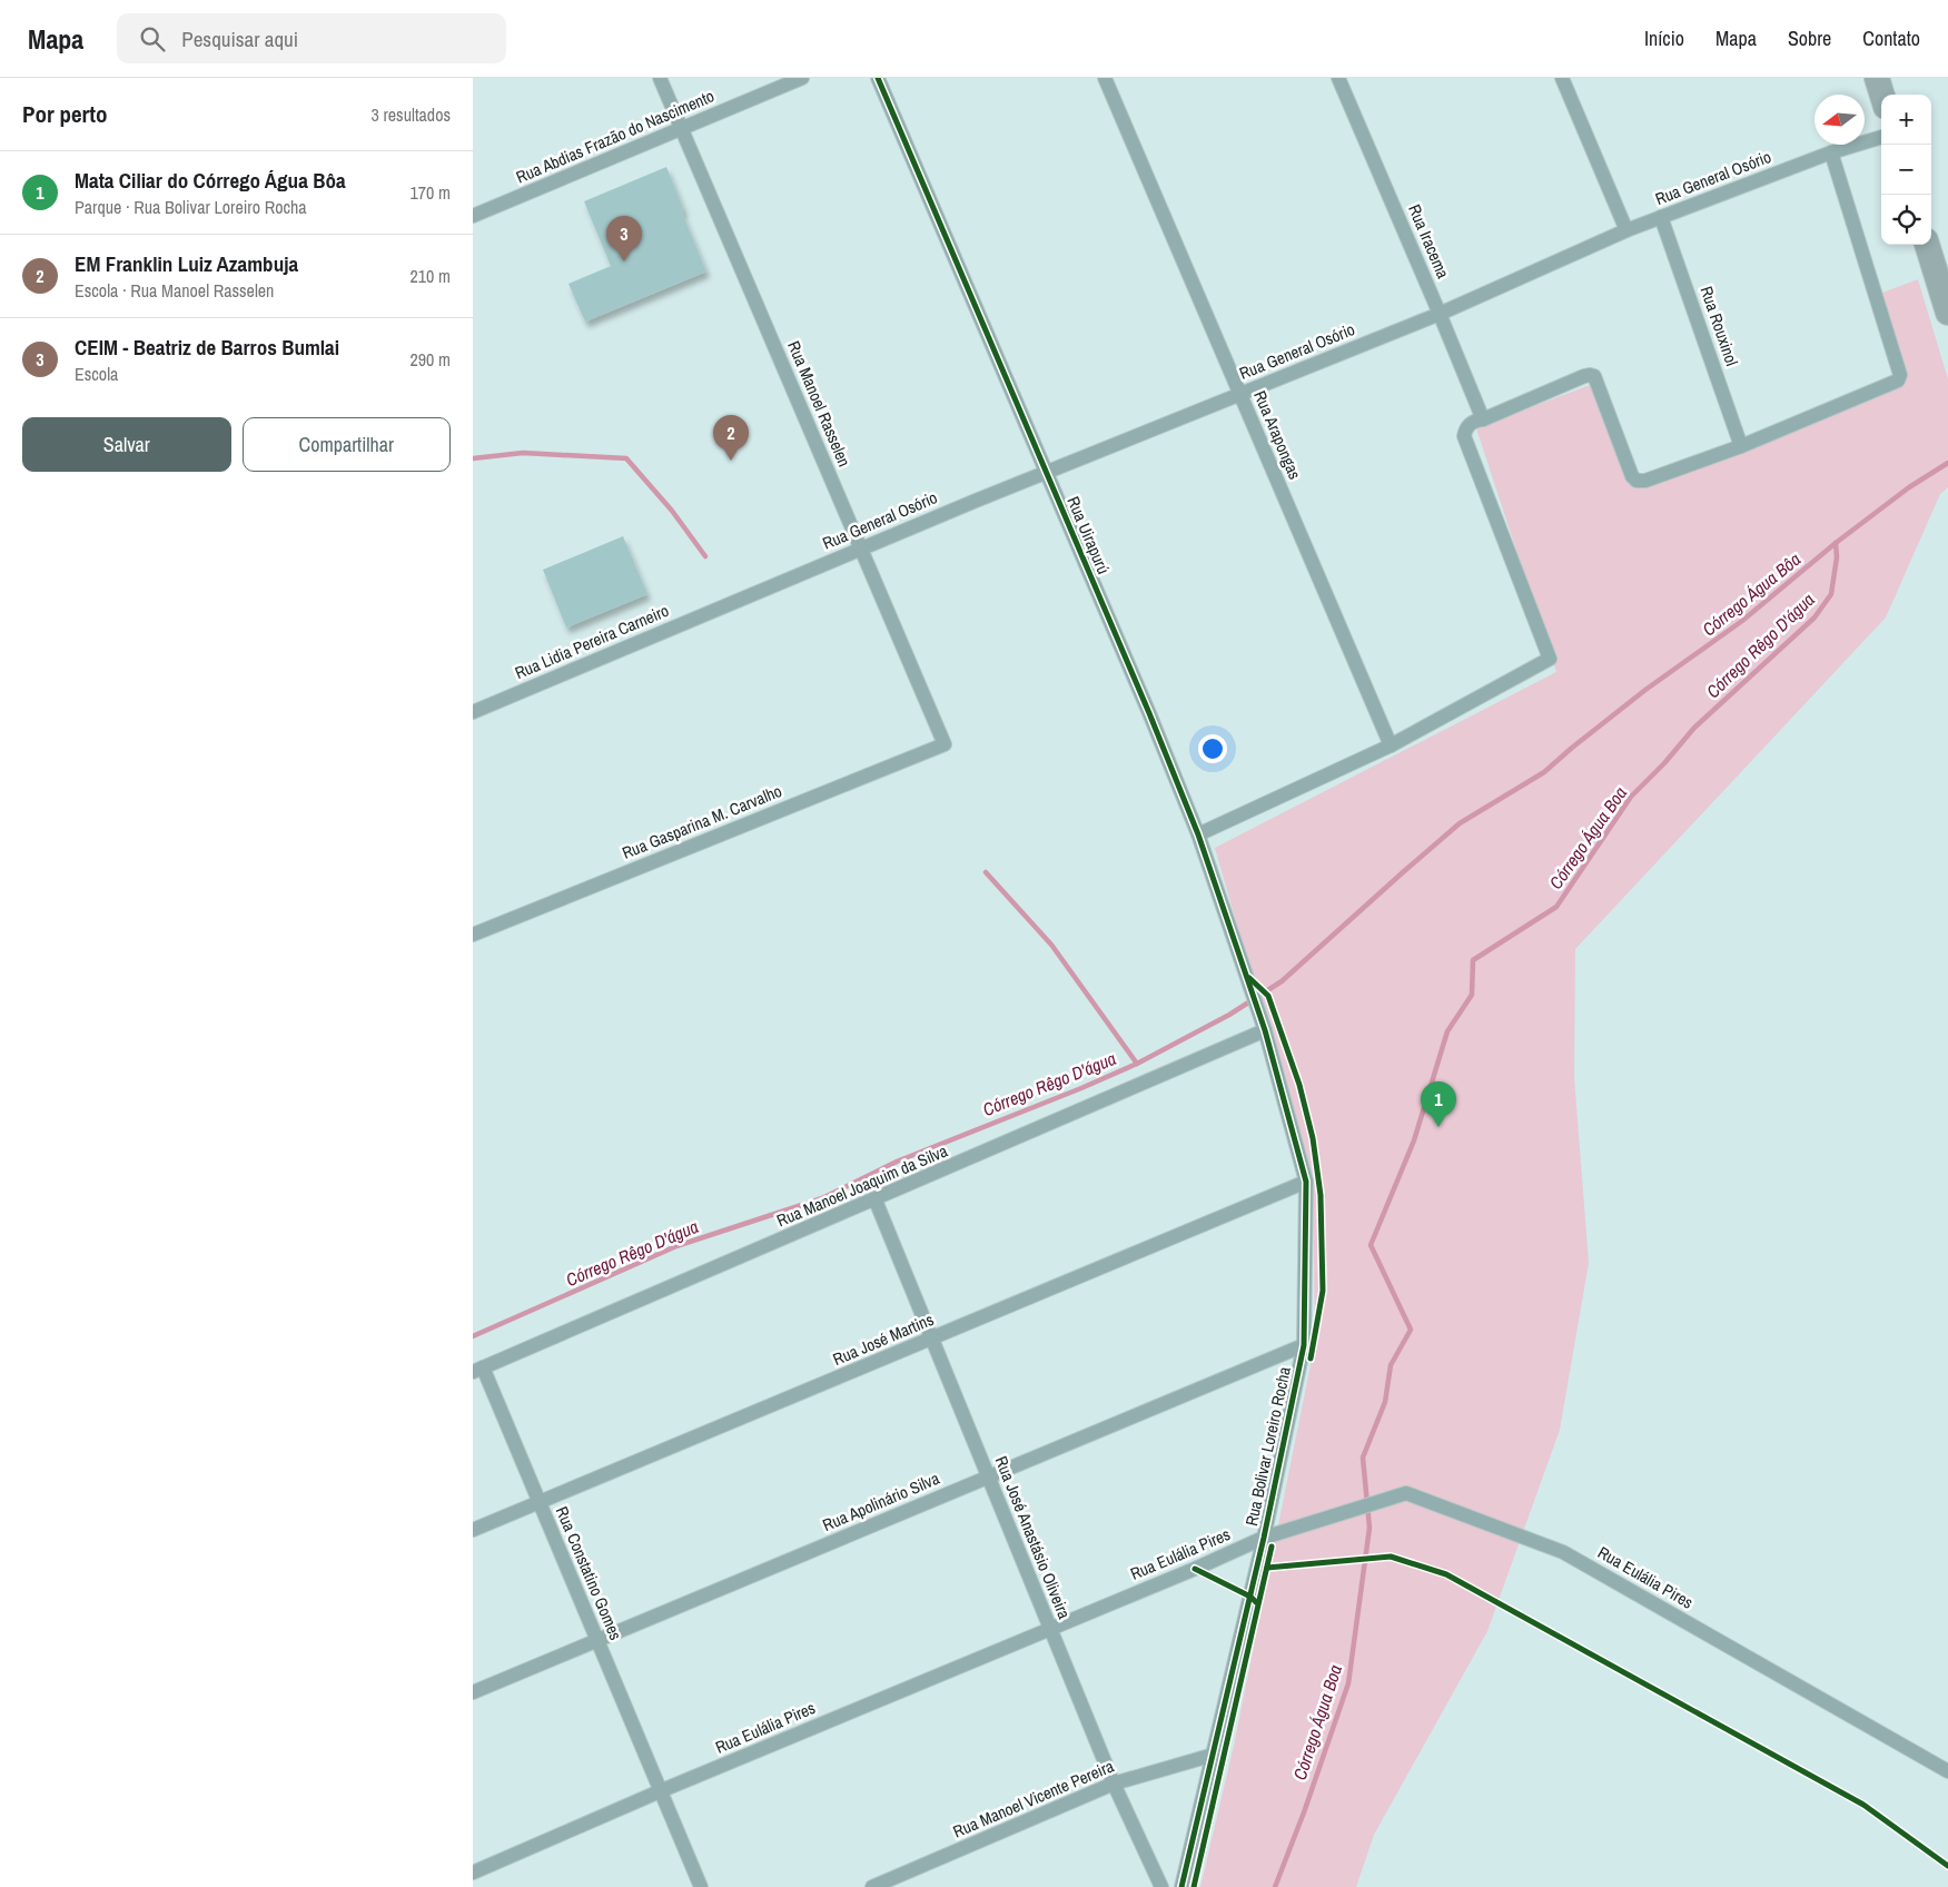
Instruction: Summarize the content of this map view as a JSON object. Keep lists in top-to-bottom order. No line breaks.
{"streets":{"street":["Rua Abdias Frazão do Nascimento","Rua General Osório","Rua Iracema","Rua Rouxinol","Rua Manoel Rasselen","Rua Arapongas","Rua Uirapurú","Rua Lidia Pereira Carneiro","Rua Gasparina M. Carvalho","Rua Manoel Joaquim da Silva","Rua José Martins","Rua Bolivar Loreiro Rocha","Rua Apolinário Silva","Rua José Anastásio Oliveira","Rua Eulália Pires","Rua Constatino Gomes","Rua Manoel Vicente Pereira"]},"crossings":[["Rua Abdias Frazão do Nascimento","Rua Manoel Rasselen"],["Rua General Osório","Rua Iracema"],["Rua General Osório","Rua Rouxinol"],["Rua General Osório","Rua Manoel Rasselen"],["Rua General Osório","Rua Arapongas"],["Rua General Osório","Rua Uirapurú"],["Rua General Osório","Rua Lidia Pereira Carneiro"],["Rua Manoel Rasselen","Rua Gasparina M. Carvalho"],["Rua Uirapurú","Rua Bolivar Loreiro Rocha"],["Rua Manoel Joaquim da Silva","Rua Bolivar Loreiro Rocha"],["Rua Manoel Joaquim da Silva","Rua José Anastásio Oliveira"],["Rua Manoel Joaquim da Silva","Rua Constatino Gomes"],["Rua José Martins","Rua Bolivar Loreiro Rocha"],["Rua José Martins","Rua José Anastásio Oliveira"],["Rua José Martins","Rua Constatino Gomes"],["Rua Bolivar Loreiro Rocha","Rua Apolinário Silva"],["Rua Bolivar Loreiro Rocha","Rua Eulália Pires"],["Rua Bolivar Loreiro Rocha","Rua Manoel Vicente Pereira"],["Rua Apolinário Silva","Rua José Anastásio Oliveira"],["Rua Apolinário Silva","Rua Constatino Gomes"],["Rua José Anastásio Oliveira","Rua Eulália Pires"],["Rua José Anastásio Oliveira","Rua Manoel Vicente Pereira"],["Rua Eulália Pires","Rua Constatino Gomes"]],"water":["Córrego Água Bôa","Córrego Rêgo D'água","Córrego Água Boa"],"north":"left","page":{"header":"Mapa","search":"Pesquisar aqui","nav":["Início","Mapa","Sobre","Contato"],"heading":["Por perto","3 resultados"],"map_buttons":["+","−"],"list":[{"mark":"1","name":"Mata Ciliar do Córrego Água Bôa","note":"Parque · Rua Bolivar Loreiro Rocha","value":"170 m"},{"mark":"2","name":"EM Franklin Luiz Azambuja","note":"Escola · Rua Manoel Rasselen","value":"210 m"},{"mark":"3","name":"CEIM - Beatriz de Barros Bumlai","note":"Escola","value":"290 m"}],"pins":["3","2","1"],"buttons":["Salvar","Compartilhar"]}}
